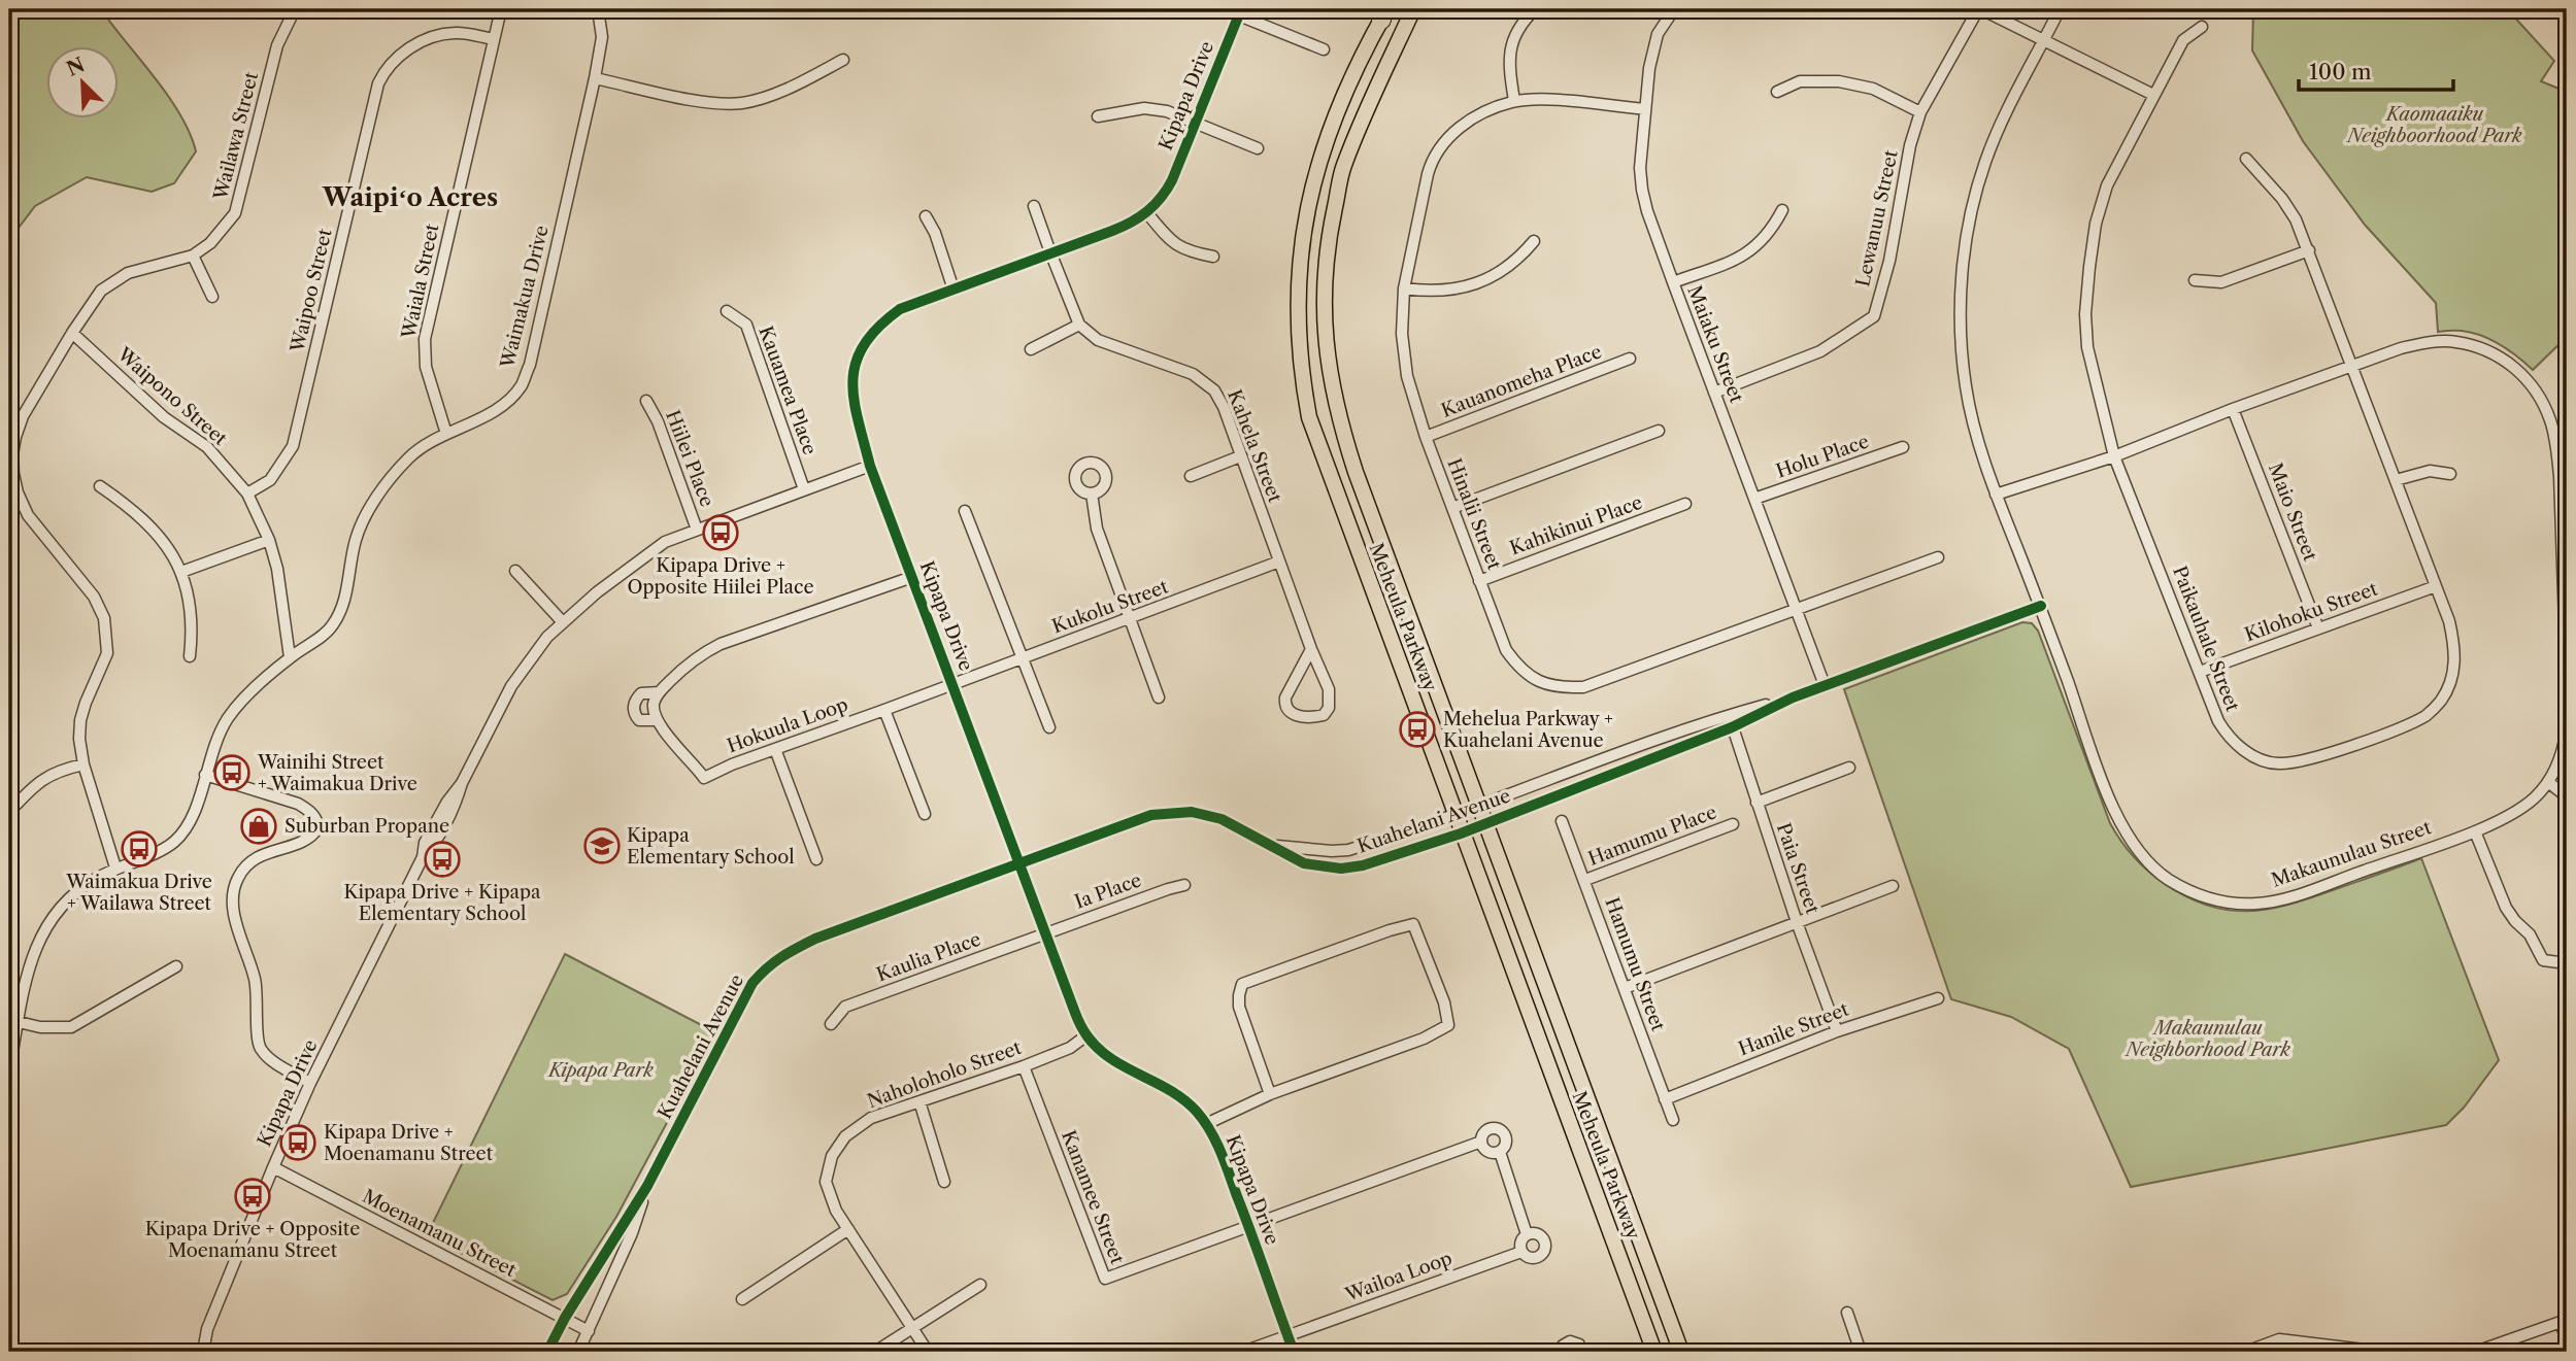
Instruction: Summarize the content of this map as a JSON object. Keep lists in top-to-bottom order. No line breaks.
{"streets":{"main road":["Meheula Parkway"],"street":["Kipapa Drive","Wailawa Street","Lewanuu Street","Waiala Street","Waipoo Street","Waimakua Drive","Maiaku Street","Kauanomeha Place","Kauamea Place","Waipono Street","Kahela Street","Holu Place","Hiilei Place","Maio Street","Hinalii Street","Kahikinui Place","Kukolu Street","Kilohoku Street","Paikauhale Street","Hokuula Loop","Kuahelani Avenue","Hamumu Place","Makaunulau Street","Paia Street","Ia Place","Kaulia Place","Hamumu Street","Hanile Street","Naholoholo Street","Kanamee Street","Moenamanu Street","Wailoa Loop"]},"crossings":[["Kipapa Drive","Kauamea Place"],["Kipapa Drive","Hiilei Place"],["Kipapa Drive","Kukolu Street"],["Kipapa Drive","Hokuula Loop"],["Kipapa Drive","Kuahelani Avenue"],["Kipapa Drive","Ia Place"],["Kipapa Drive","Kaulia Place"],["Kipapa Drive","Naholoholo Street"],["Kipapa Drive","Kanamee Street"],["Kipapa Drive","Moenamanu Street"],["Kipapa Drive","Wailoa Loop"],["Wailawa Street","Waimakua Drive"],["Wailawa Street","Waipono Street"],["Lewanuu Street","Maiaku Street"],["Waiala Street","Waipoo Street"],["Waiala Street","Waimakua Drive"],["Waipoo Street","Waipono Street"],["Waimakua Drive","Waipono Street"],["Maiaku Street","Holu Place"],["Maiaku Street","Hinalii Street"],["Maiaku Street","Kuahelani Avenue"],["Kauanomeha Place","Hinalii Street"],["Kahela Street","Kukolu Street"],["Maio Street","Kilohoku Street"],["Hinalii Street","Kahikinui Place"],["Kukolu Street","Hokuula Loop"],["Kilohoku Street","Paikauhale Street"],["Meheula Parkway","Kuahelani Avenue"],["Kuahelani Avenue","Makaunulau Street"],["Kuahelani Avenue","Paia Street"],["Kuahelani Avenue","Moenamanu Street"],["Hamumu Place","Hamumu Street"],["Paia Street","Hanile Street"],["Ia Place","Kaulia Place"],["Hamumu Street","Hanile Street"],["Naholoholo Street","Kanamee Street"],["Kanamee Street","Wailoa Loop"]],"districts":["Waipiʻo Acres"],"parks":["Kaomaaiku Neighboorhood Park","Makaunulau Neighborhood Park","Kipapa Park"],"places":{"bus stop":["Kipapa Drive + Opposite Hiilei Place","Mehelua Parkway + Kuahelani Avenue","Wainihi Street + Waimakua Drive","Waimakua Drive + Wailawa Street","Kipapa Drive + Kipapa Elementary School","Kipapa Drive + Moenamanu Street","Kipapa Drive + Opposite Moenamanu Street"],"shop":["Suburban Propane"],"school or university":["Kipapa Elementary School"]},"scale_bar":"100 m","north":"top left"}
